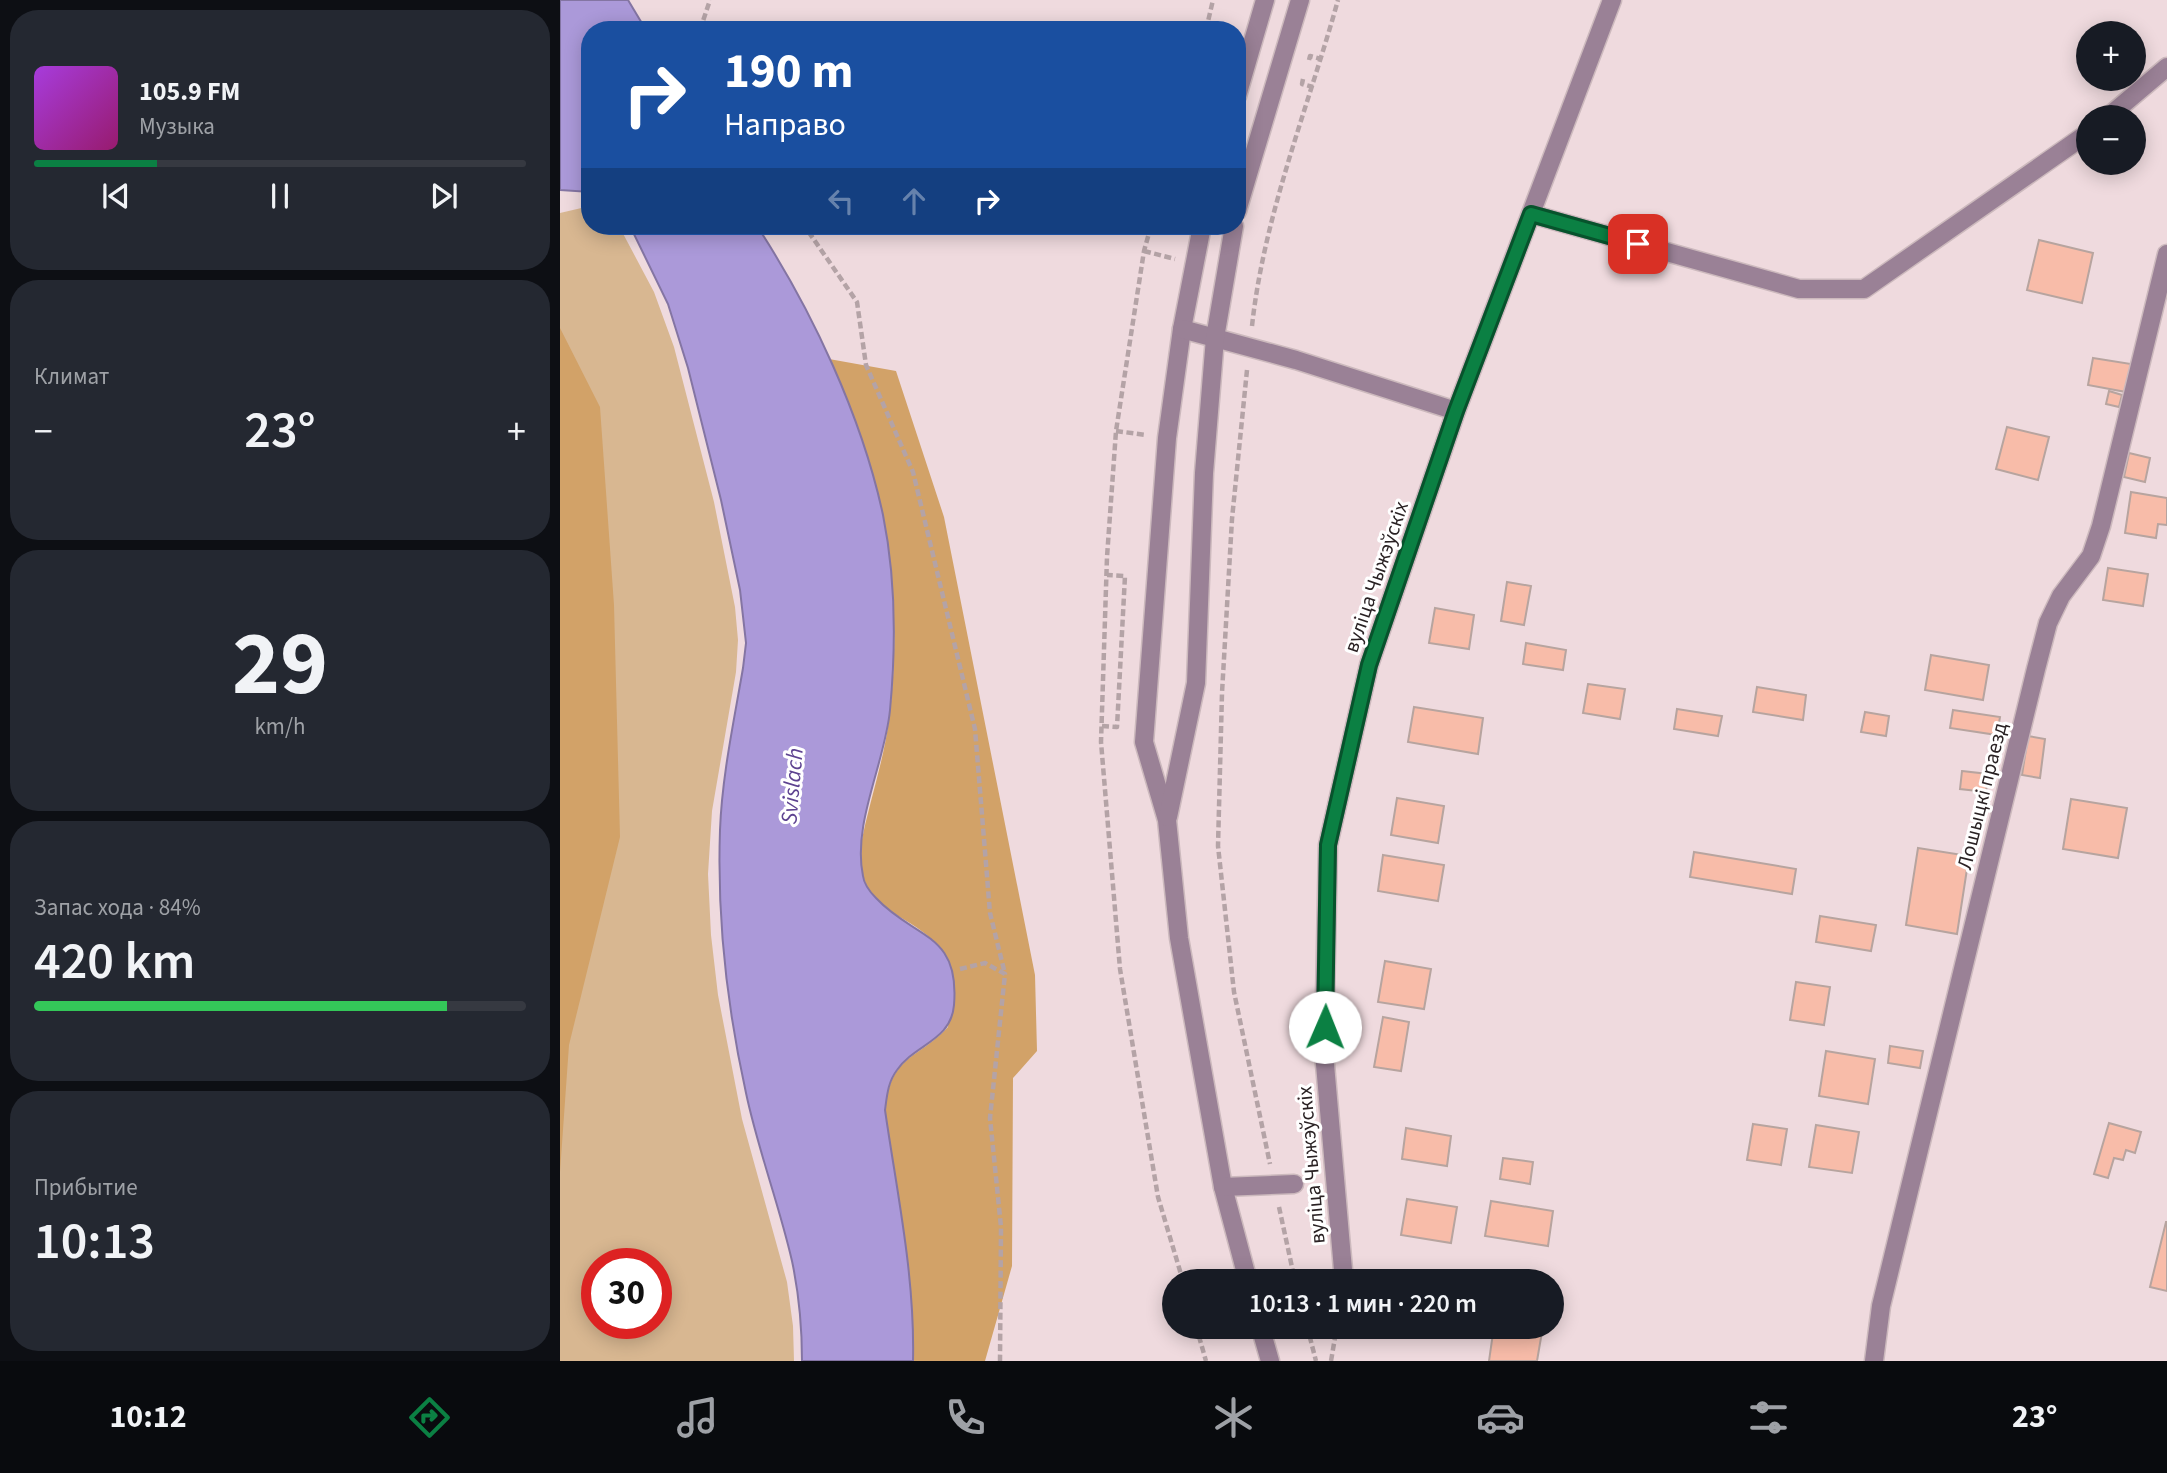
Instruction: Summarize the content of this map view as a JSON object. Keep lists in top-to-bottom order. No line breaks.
{"streets":{"street":["вуліца Чыжэўскіх","Лошыцкі праезд"]},"water":["Svislach"],"page":{"map_buttons":["+","−"],"turn":["190 m","Направо"],"song":["105.9 FM","Музыка"],"tile":["Климат",["29","km/h"],["Запас хода · 84%","420 km"],["Прибытие","10:13"]],"heat":["−","23°","+"],"limit":"30","trip":"10:13 · 1 мин · 220 m","tabs":["10:12","23°"]}}
